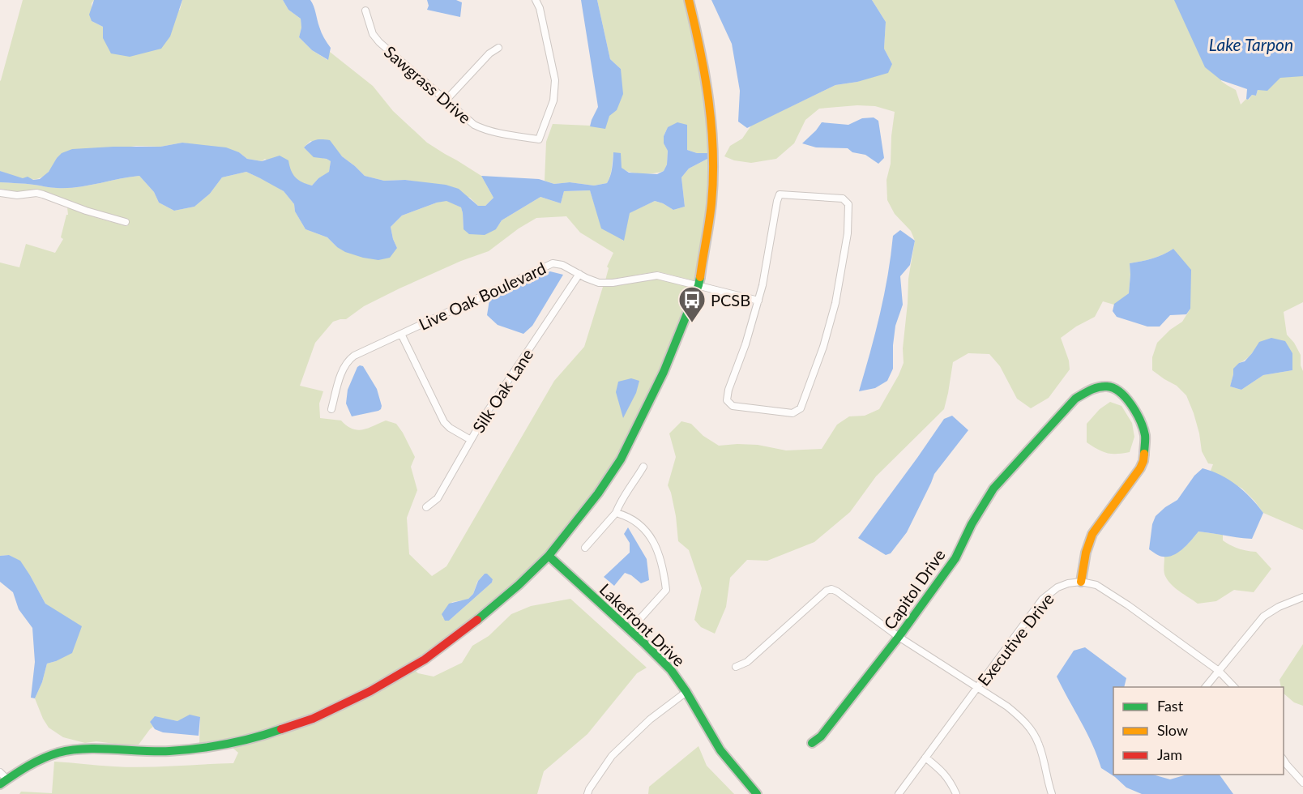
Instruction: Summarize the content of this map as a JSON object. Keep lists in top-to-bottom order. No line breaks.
{"streets":{"street":["Sawgrass Drive","Live Oak Boulevard","Silk Oak Lane","Capitol Drive","Lakefront Drive","Executive Drive"]},"crossings":[["Live Oak Boulevard","Silk Oak Lane"],["Capitol Drive","Executive Drive"]],"water":["Lake Tarpon"],"places":{"bus stop":["PCSB"]},"legend":["Fast","Slow","Jam"]}
